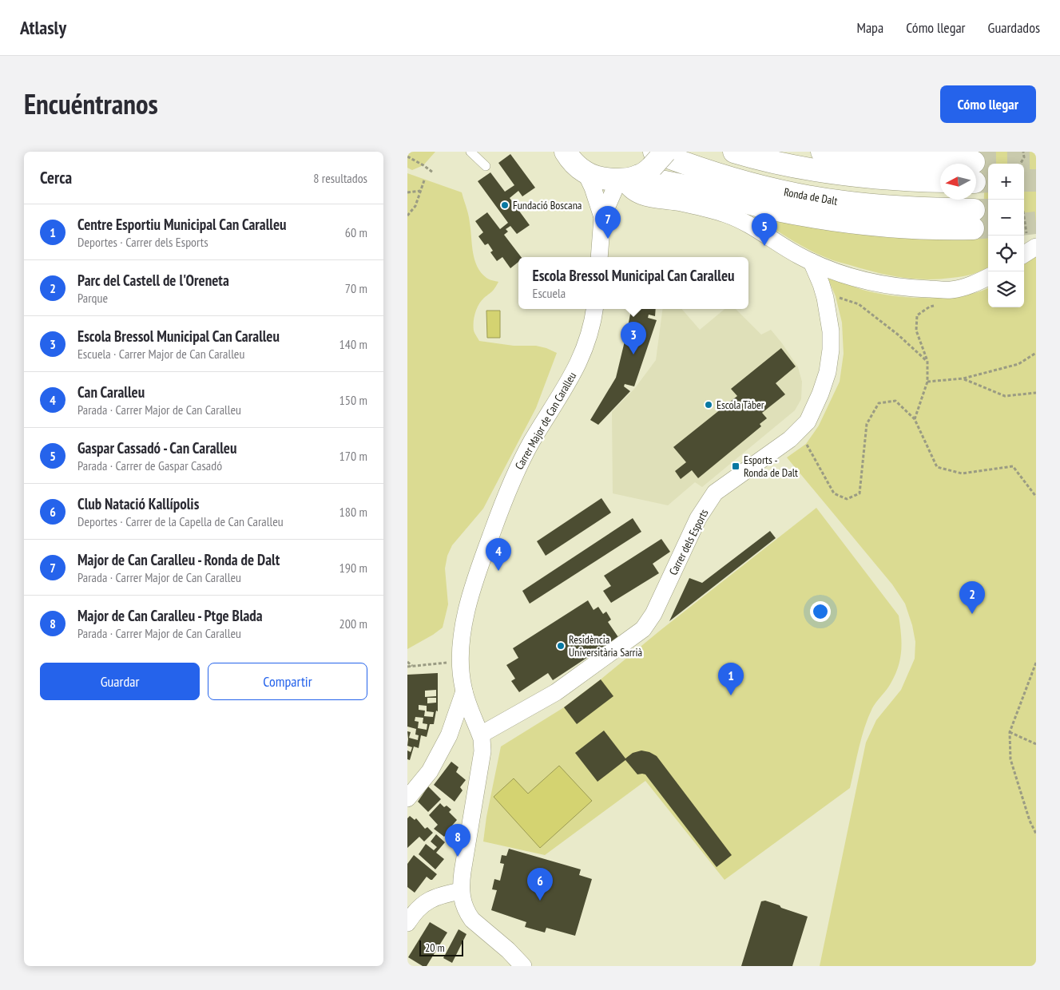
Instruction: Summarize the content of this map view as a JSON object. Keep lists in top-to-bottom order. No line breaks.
{"streets":{"main road":["Ronda de Dalt"],"street":["Carrer Major de Can Caralleu","Carrer dels Esports"]},"crossings":[["Carrer Major de Can Caralleu","Carrer dels Esports"]],"places":{"other":["Fundació Boscana","Escola Tàber","Residència Universitària Sarrià"],"transit":["Esports - Ronda de Dalt"]},"scale_bar":"20 m","north":"left","page":{"header":"Atlasly","nav":["Mapa","Cómo llegar","Guardados"],"title":"Encuéntranos","buttons":["Cómo llegar",["Guardar","Compartir"]],"heading":["Cerca","8 resultados"],"map_buttons":["+","−"],"list":[{"mark":"1","name":"Centre Esportiu Municipal Can Caralleu","note":"Deportes · Carrer dels Esports","value":"60 m"},{"mark":"2","name":"Parc del Castell de l'Oreneta","note":"Parque","value":"70 m"},{"mark":"3","name":"Escola Bressol Municipal Can Caralleu","note":"Escuela · Carrer Major de Can Caralleu","value":"140 m"},{"mark":"4","name":"Can Caralleu","note":"Parada · Carrer Major de Can Caralleu","value":"150 m"},{"mark":"5","name":"Gaspar Cassadó - Can Caralleu","note":"Parada · Carrer de Gaspar Casadó","value":"170 m"},{"mark":"6","name":"Club Natació Kallípolis","note":"Deportes · Carrer de la Capella de Can Caralleu","value":"180 m"},{"mark":"7","name":"Major de Can Caralleu - Ronda de Dalt","note":"Parada · Carrer Major de Can Caralleu","value":"190 m"},{"mark":"8","name":"Major de Can Caralleu - Ptge Blada","note":"Parada · Carrer Major de Can Caralleu","value":"200 m"}],"pins":["7","5","3","4","2","1","8","6"],"popup":["Escola Bressol Municipal Can Caralleu","Escuela"],"scale":"20 m"}}
